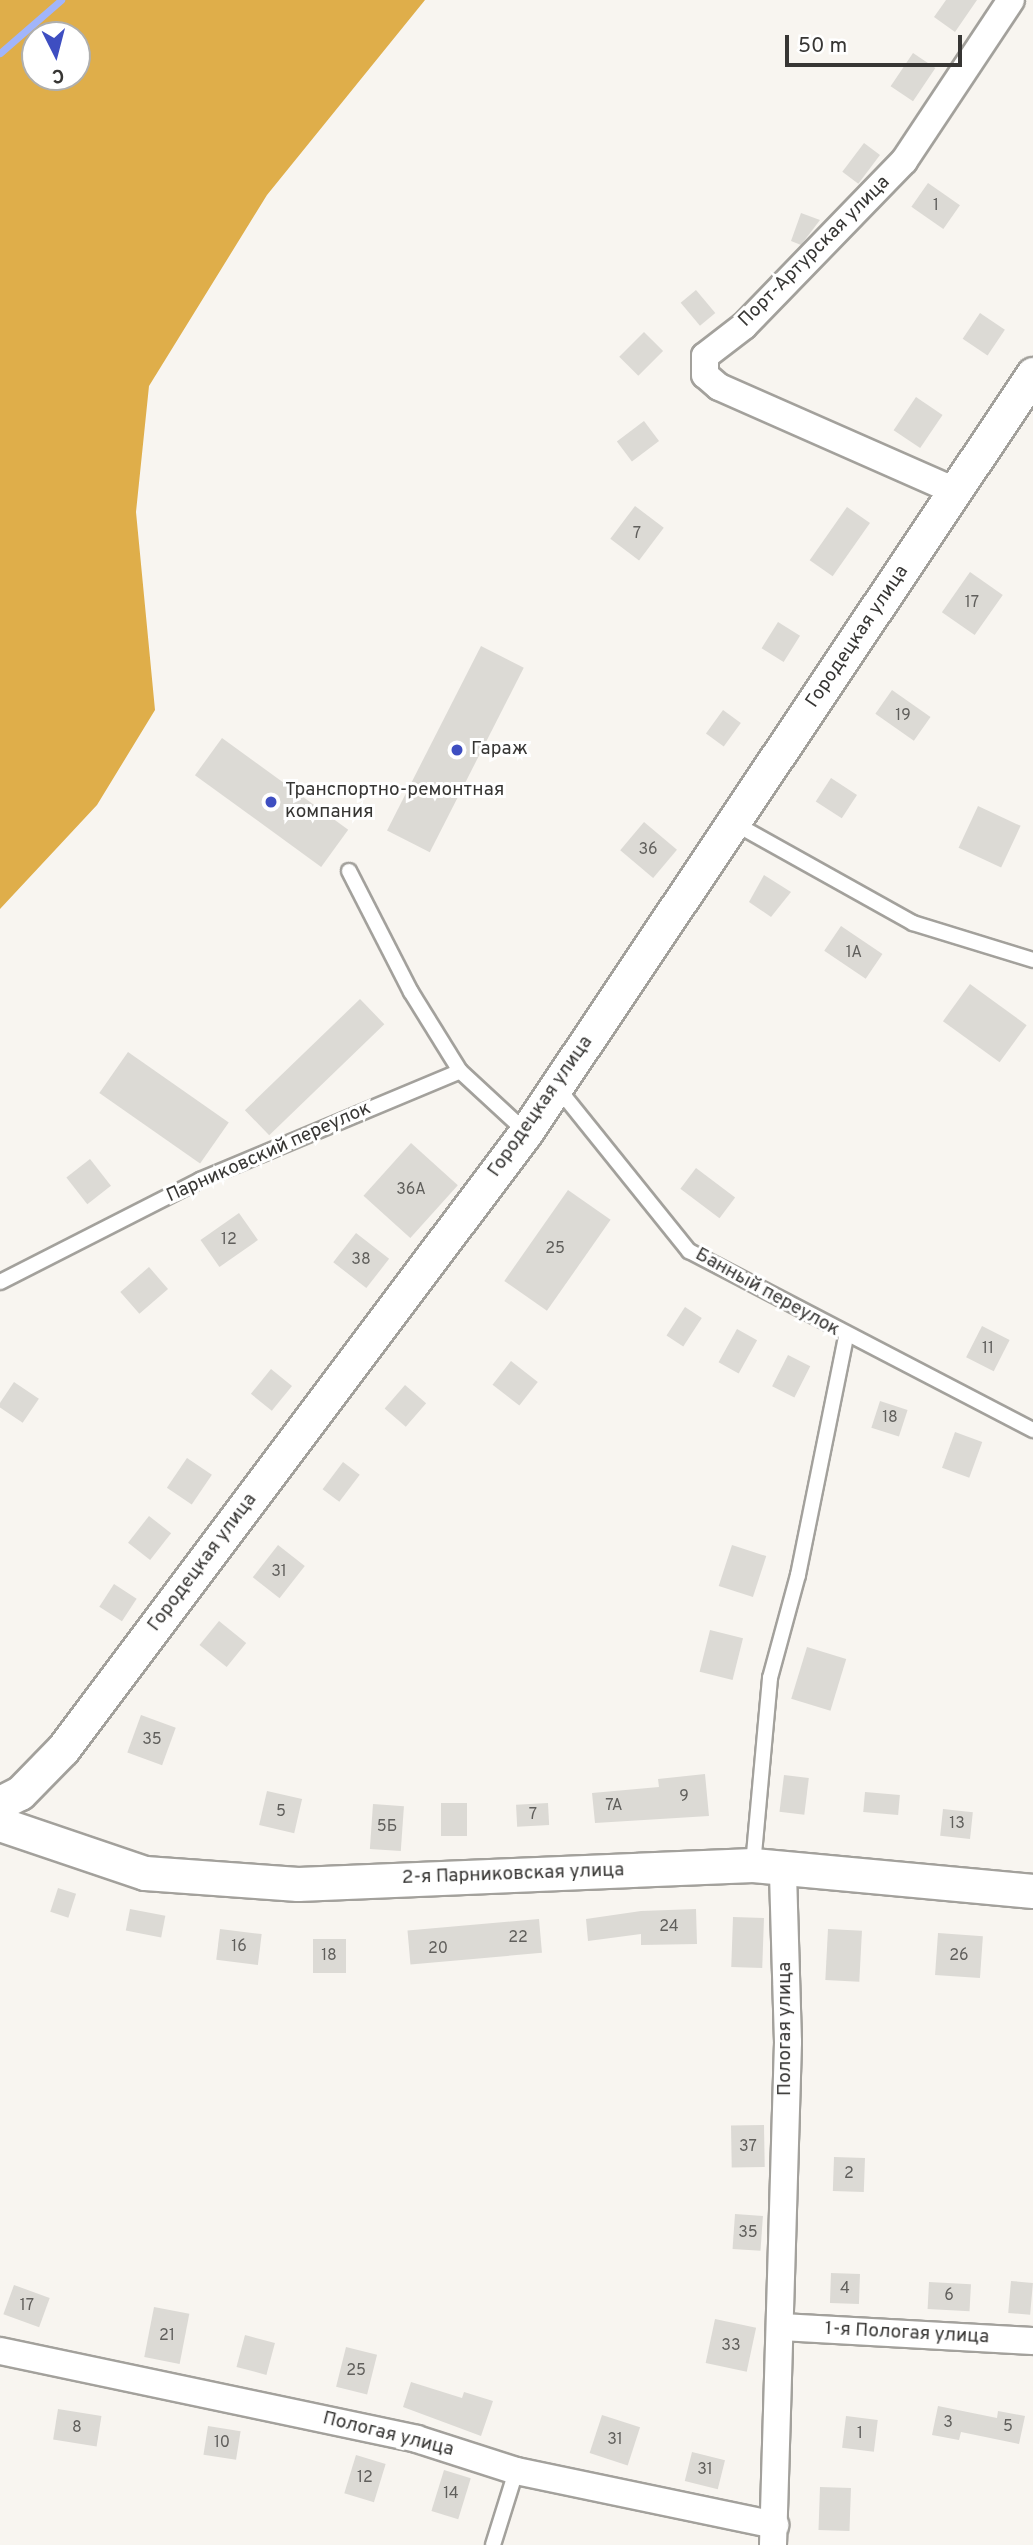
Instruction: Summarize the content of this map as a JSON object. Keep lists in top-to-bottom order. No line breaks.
{"streets":{"street":["Порт-Артурская улица","Городецкая улица","2-я Парниковская улица","Пологая улица","1-я Пологая улица"],"lane":["Парниковский переулок","Банный переулок"]},"crossings":[["Порт-Артурская улица","Городецкая улица"],["Городецкая улица","Банный переулок"],["2-я Парниковская улица","Пологая улица"],["Пологая улица","1-я Пологая улица"]],"places":["Гараж","Транспортно-ремонтная компания"],"house_numbers":["1","7","17","19","36","1А","36А","12","25","38","11","18","31","35","9","7А","5","7","13","5Б","24","22","16","20","18","26","37","2","35","4","6","17","21","33","25","3","5","8","1","31","10","31","12","14"],"scale_bar":"50 m","north":"bottom"}
